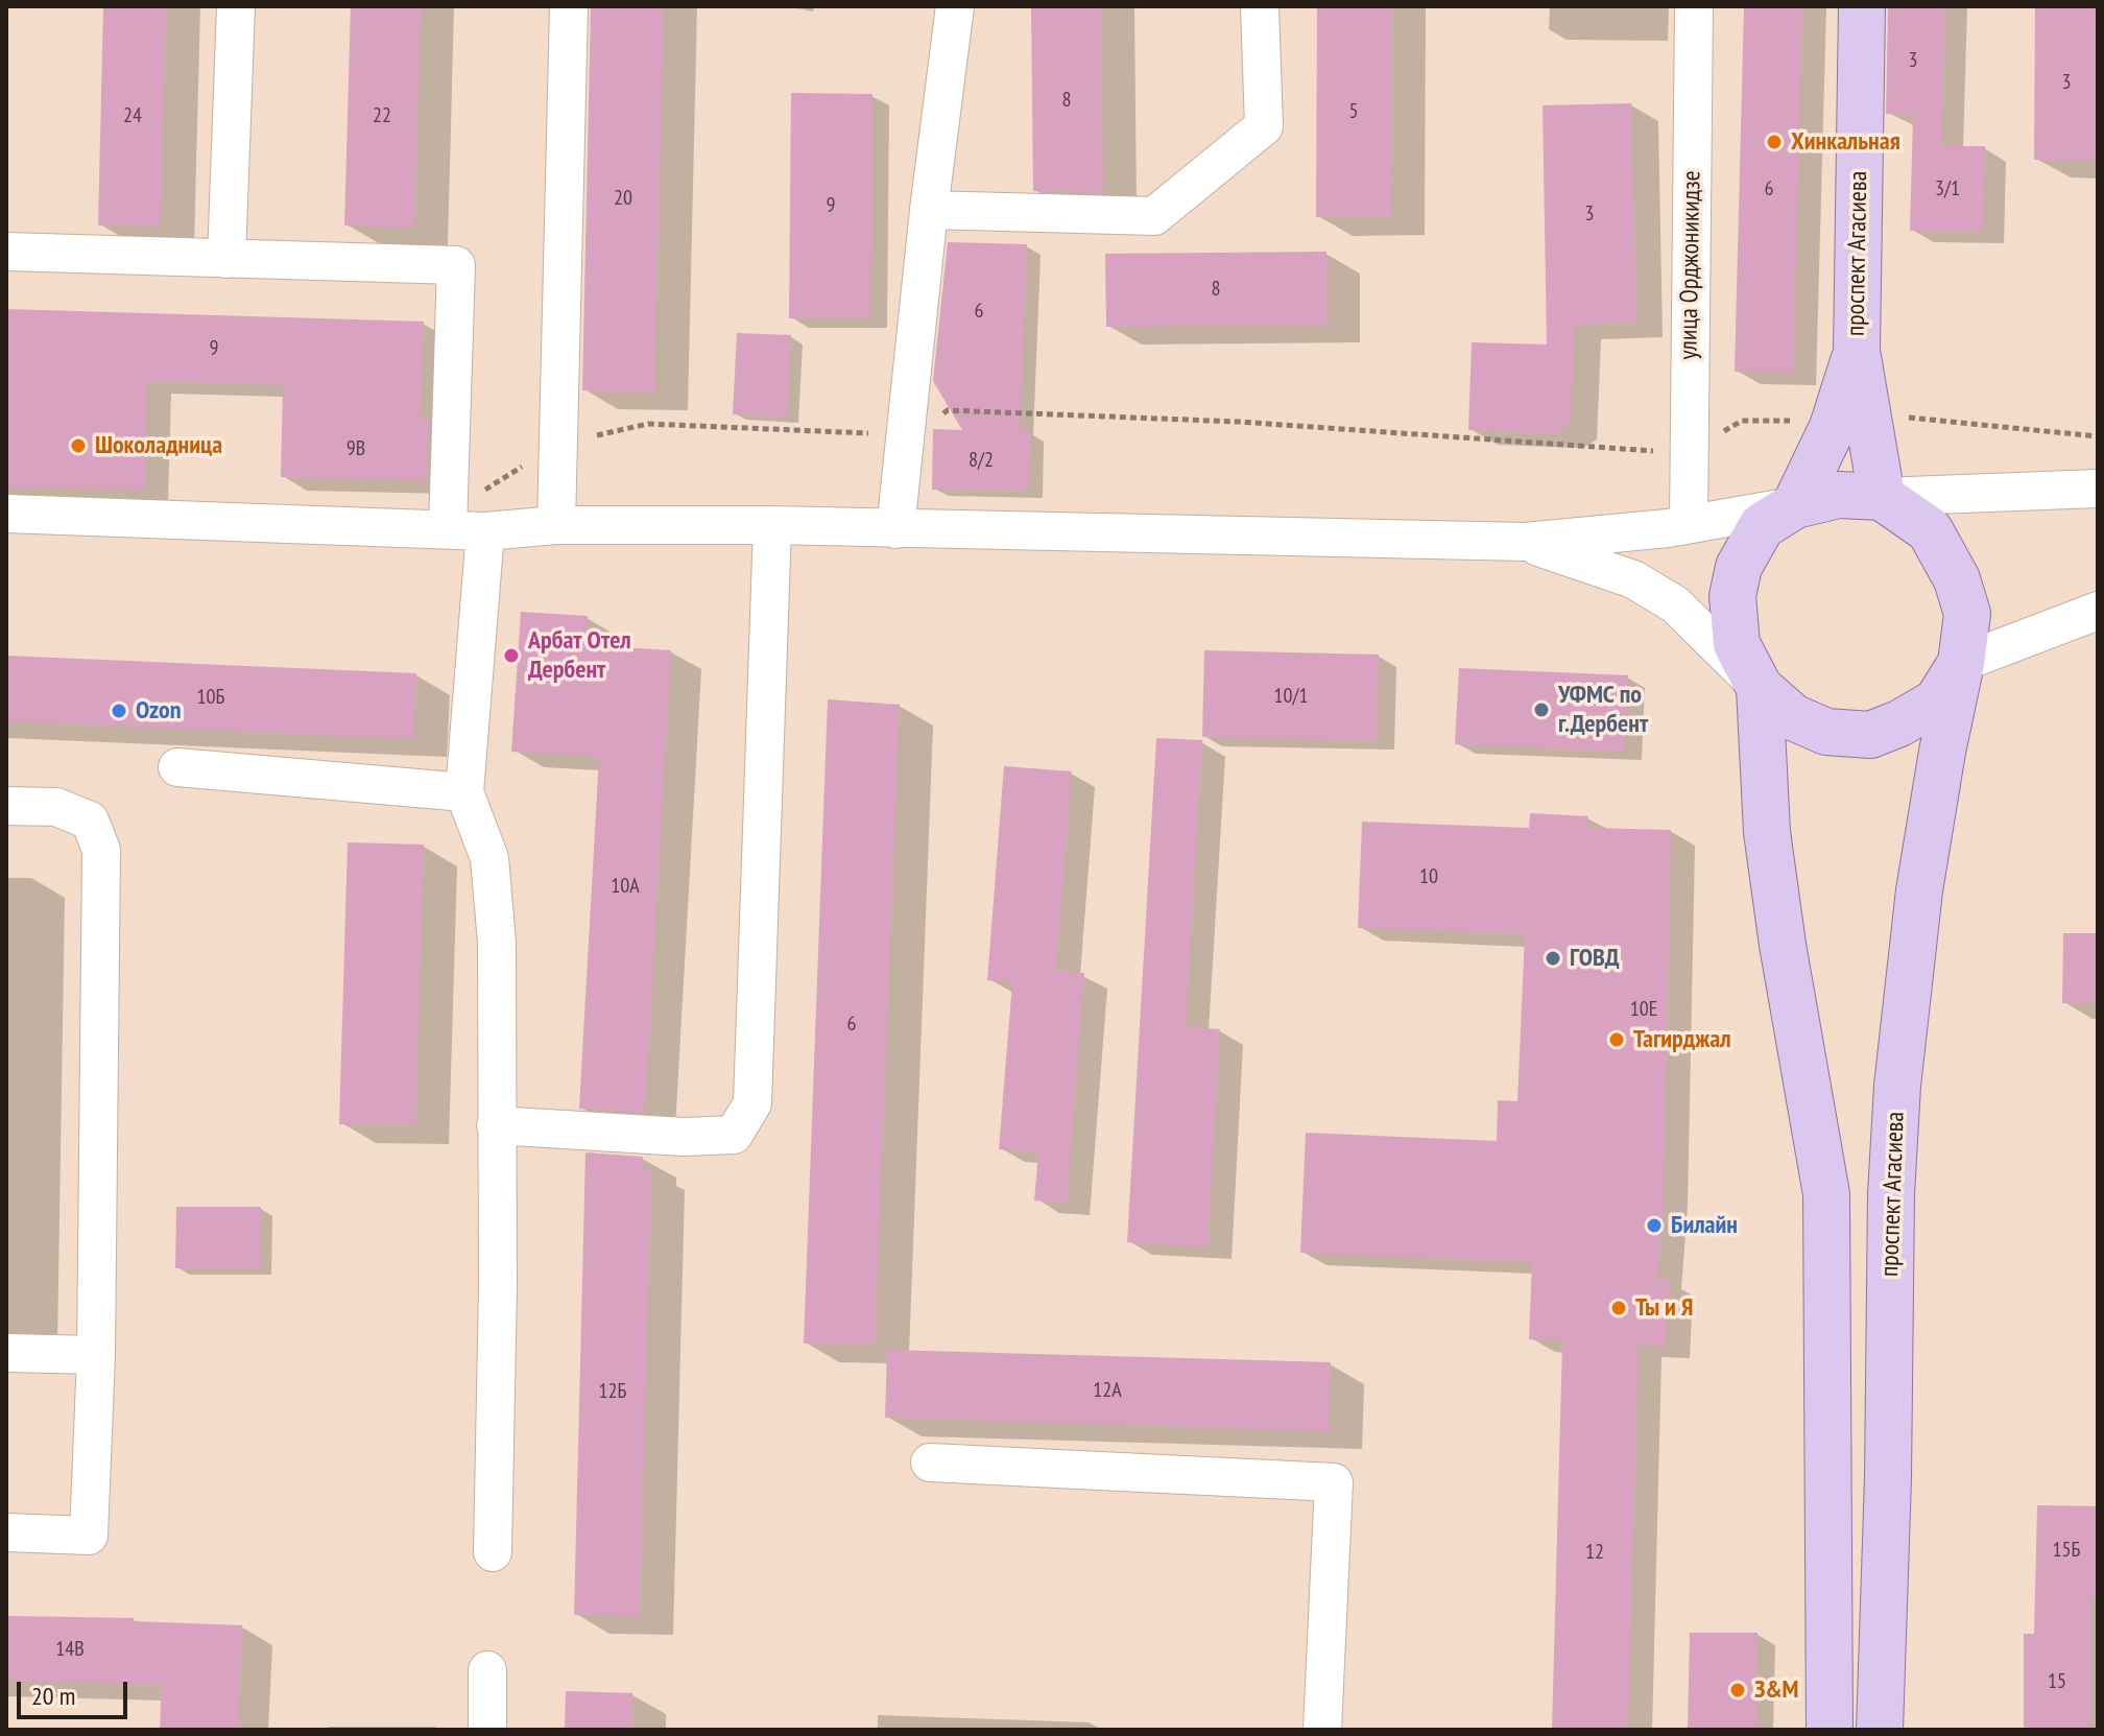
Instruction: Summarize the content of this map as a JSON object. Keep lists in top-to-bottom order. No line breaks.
{"streets":{"main road":["проспект Агасиева"],"street":["улица Орджоникидзе"]},"places":["Хинкальная","Шоколадница","Арбат Отел Дербент","УФМС по г.Дербент","Ozon","ГОВД","Тагирджал","Билайн","Ты и Я","З&М"],"house_numbers":["3","3","8","5","24","22","6","3/1","20","9","3","8","6","9","9В","8/2","10/1","10Б","10","10А","10Е","6","12А","12Б","15Б","12","14В","15"],"scale_bar":"20 m"}
